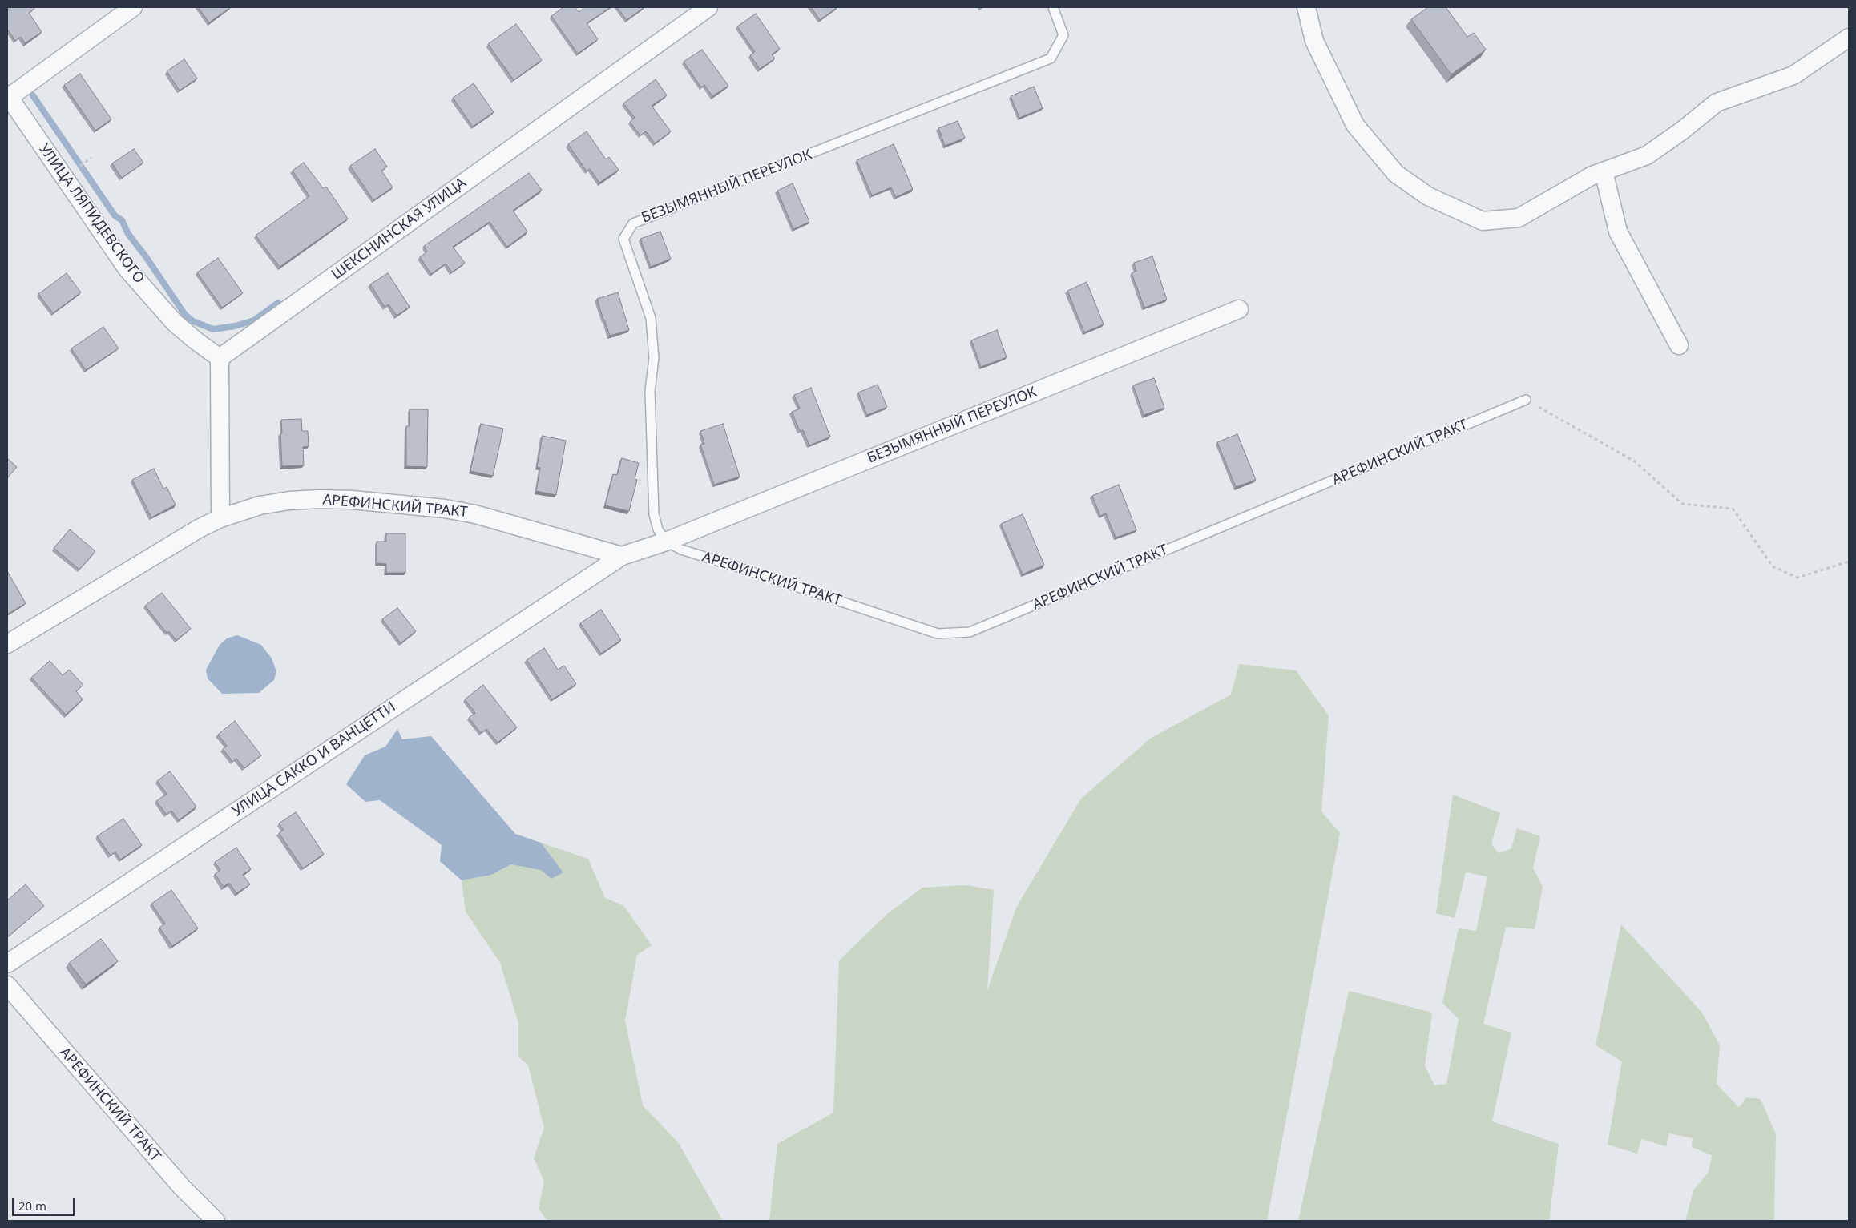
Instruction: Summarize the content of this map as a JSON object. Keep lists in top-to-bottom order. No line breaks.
{"streets":{"street":["БЕЗЫМЯННЫЙ ПЕРЕУЛОК","УЛИЦА ЛЯПИДЕВСКОГО","ШЕКСНИНСКАЯ УЛИЦА","АРЕФИНСКИЙ ТРАКТ","УЛИЦА САККО И ВАНЦЕТТИ"]},"crossings":[["БЕЗЫМЯННЫЙ ПЕРЕУЛОК","АРЕФИНСКИЙ ТРАКТ"],["БЕЗЫМЯННЫЙ ПЕРЕУЛОК","УЛИЦА САККО И ВАНЦЕТТИ"],["УЛИЦА ЛЯПИДЕВСКОГО","ШЕКСНИНСКАЯ УЛИЦА"],["АРЕФИНСКИЙ ТРАКТ","УЛИЦА САККО И ВАНЦЕТТИ"]],"scale_bar":"20 m"}
